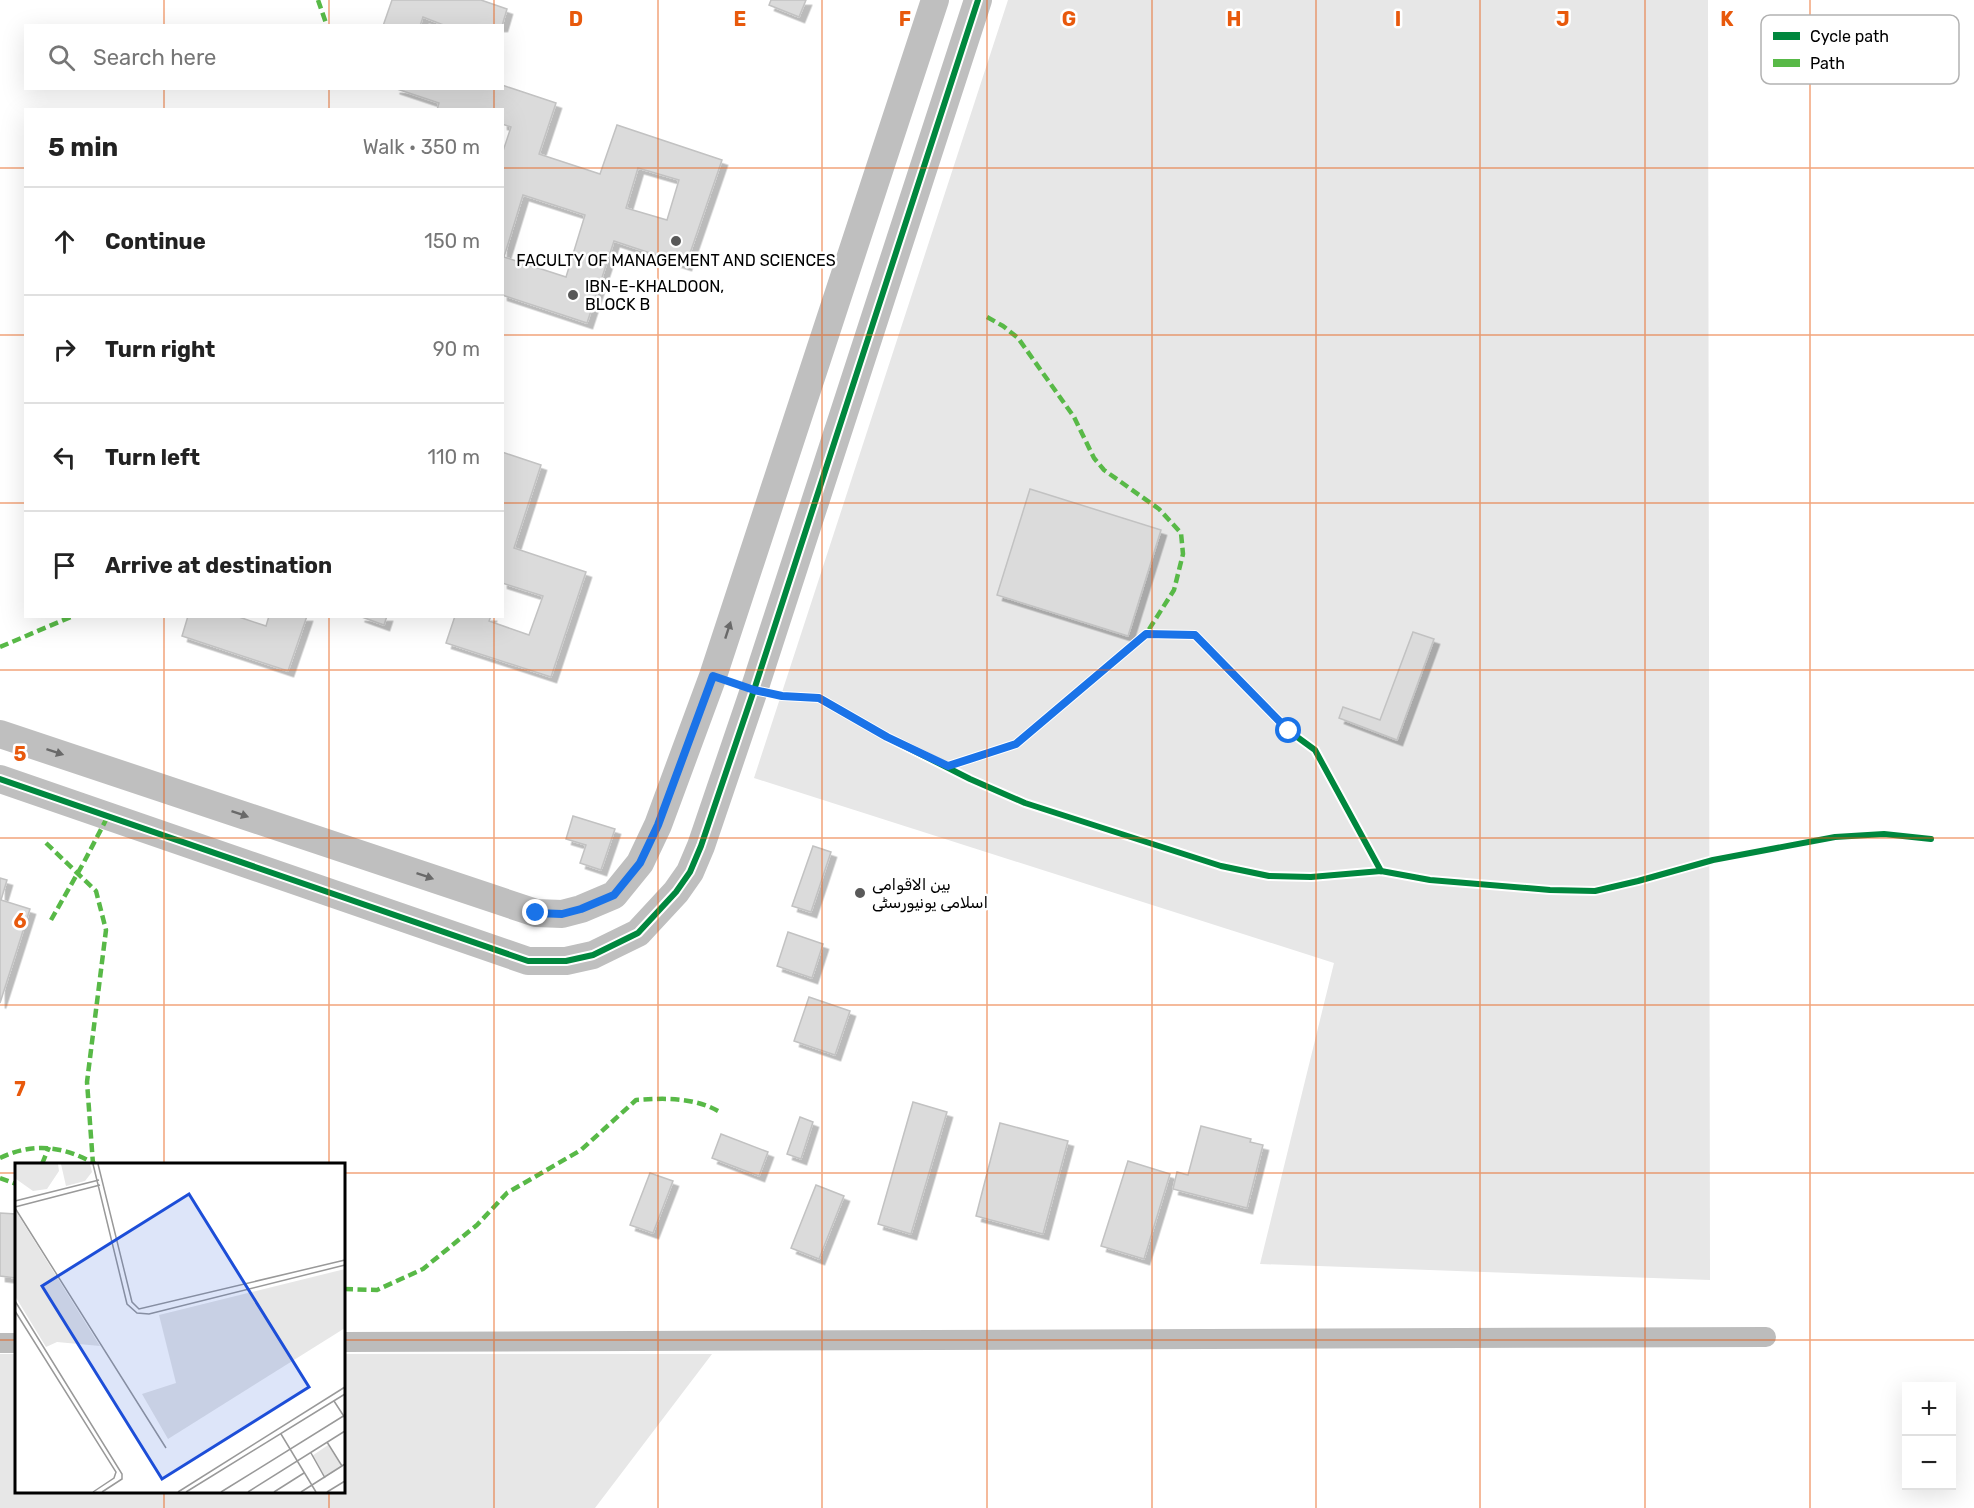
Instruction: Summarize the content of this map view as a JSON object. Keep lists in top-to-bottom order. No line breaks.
{"places":["FACULTY OF MANAGEMENT AND SCIENCES","IBN-E-KHALDOON, BLOCK B","بین الاقوامی اسلامی یونیورسٹی"],"legend":["Cycle path","Path"],"page":{"search":"Search here","heading":["5 min","Walk · 350 m"],"list":[["Continue","150 m"],["Turn right","90 m"],["Turn left","110 m"],"Arrive at destination"],"map_buttons":["+","−"]},"grid":{"columns":["D","E","F","G","H","I","J","K"],"rows":["5","6","7"]}}
